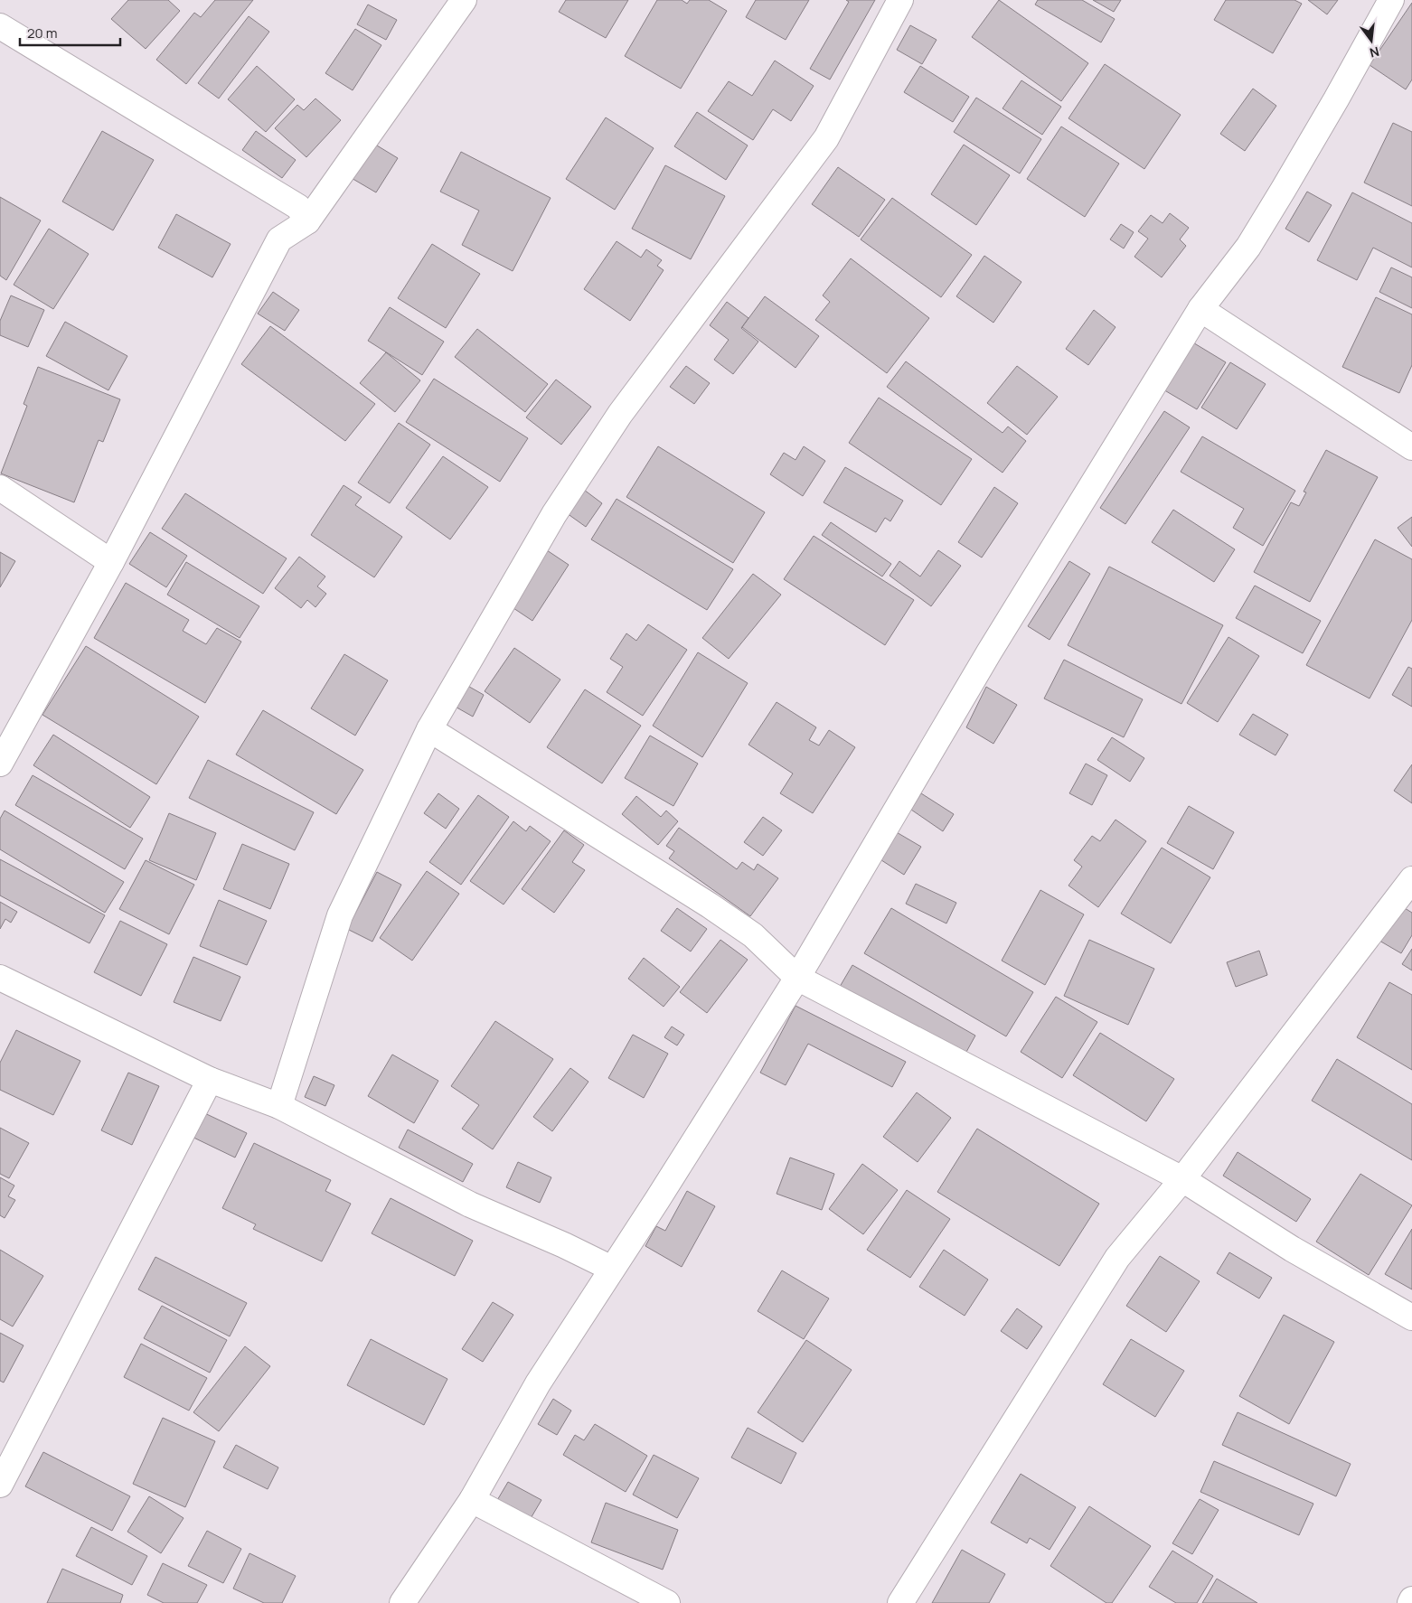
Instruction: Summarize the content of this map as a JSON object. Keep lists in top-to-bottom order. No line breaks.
{"scale_bar":"20 m","north":"bottom"}
